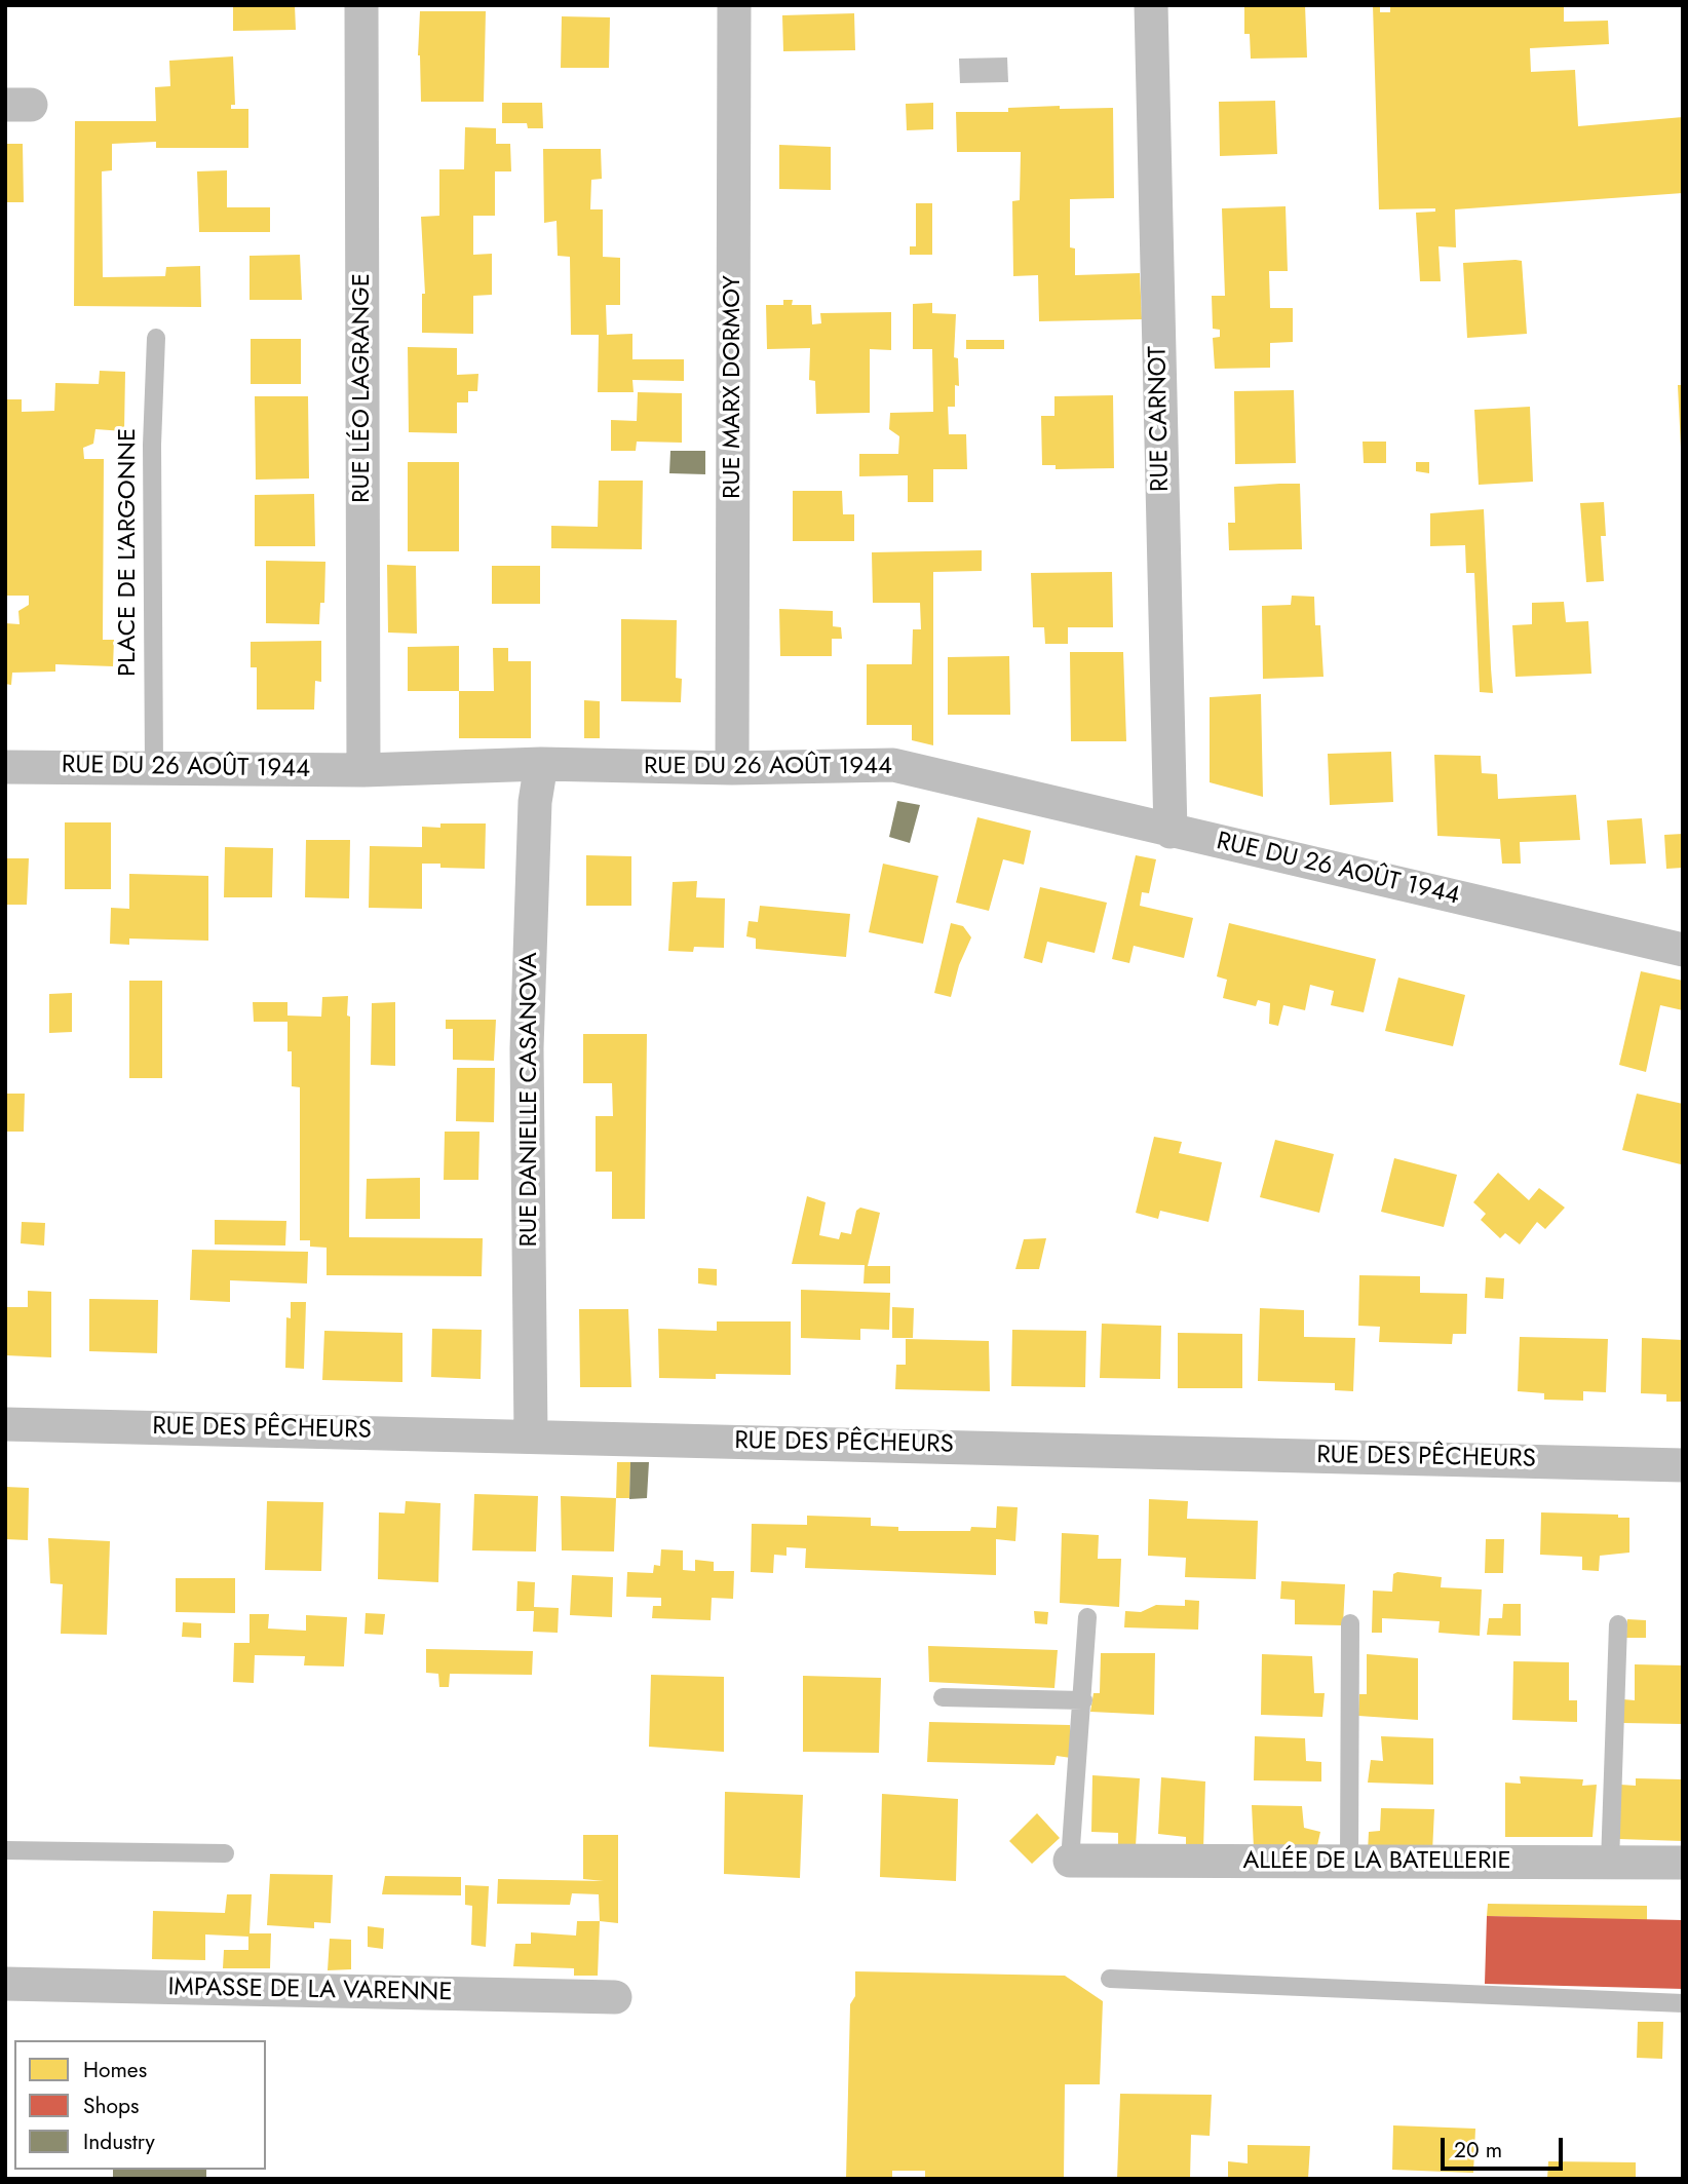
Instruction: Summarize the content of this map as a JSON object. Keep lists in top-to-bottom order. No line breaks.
{"streets":{"street":["RUE MARX DORMOY","RUE LÉO LAGRANGE","RUE CARNOT","RUE DU 26 AOÛT 1944","RUE DANIELLE CASANOVA","RUE DES PÊCHEURS","ALLÉE DE LA BATELLERIE","IMPASSE DE LA VARENNE"],"lane":["PLACE DE L’ARGONNE"]},"crossings":[["RUE MARX DORMOY","RUE DU 26 AOÛT 1944"],["RUE LÉO LAGRANGE","RUE DU 26 AOÛT 1944"],["RUE CARNOT","RUE DU 26 AOÛT 1944"],["PLACE DE L’ARGONNE","RUE DU 26 AOÛT 1944"],["RUE DU 26 AOÛT 1944","RUE DANIELLE CASANOVA"],["RUE DANIELLE CASANOVA","RUE DES PÊCHEURS"]],"legend":["Homes","Shops","Industry"],"scale_bar":"20 m"}
